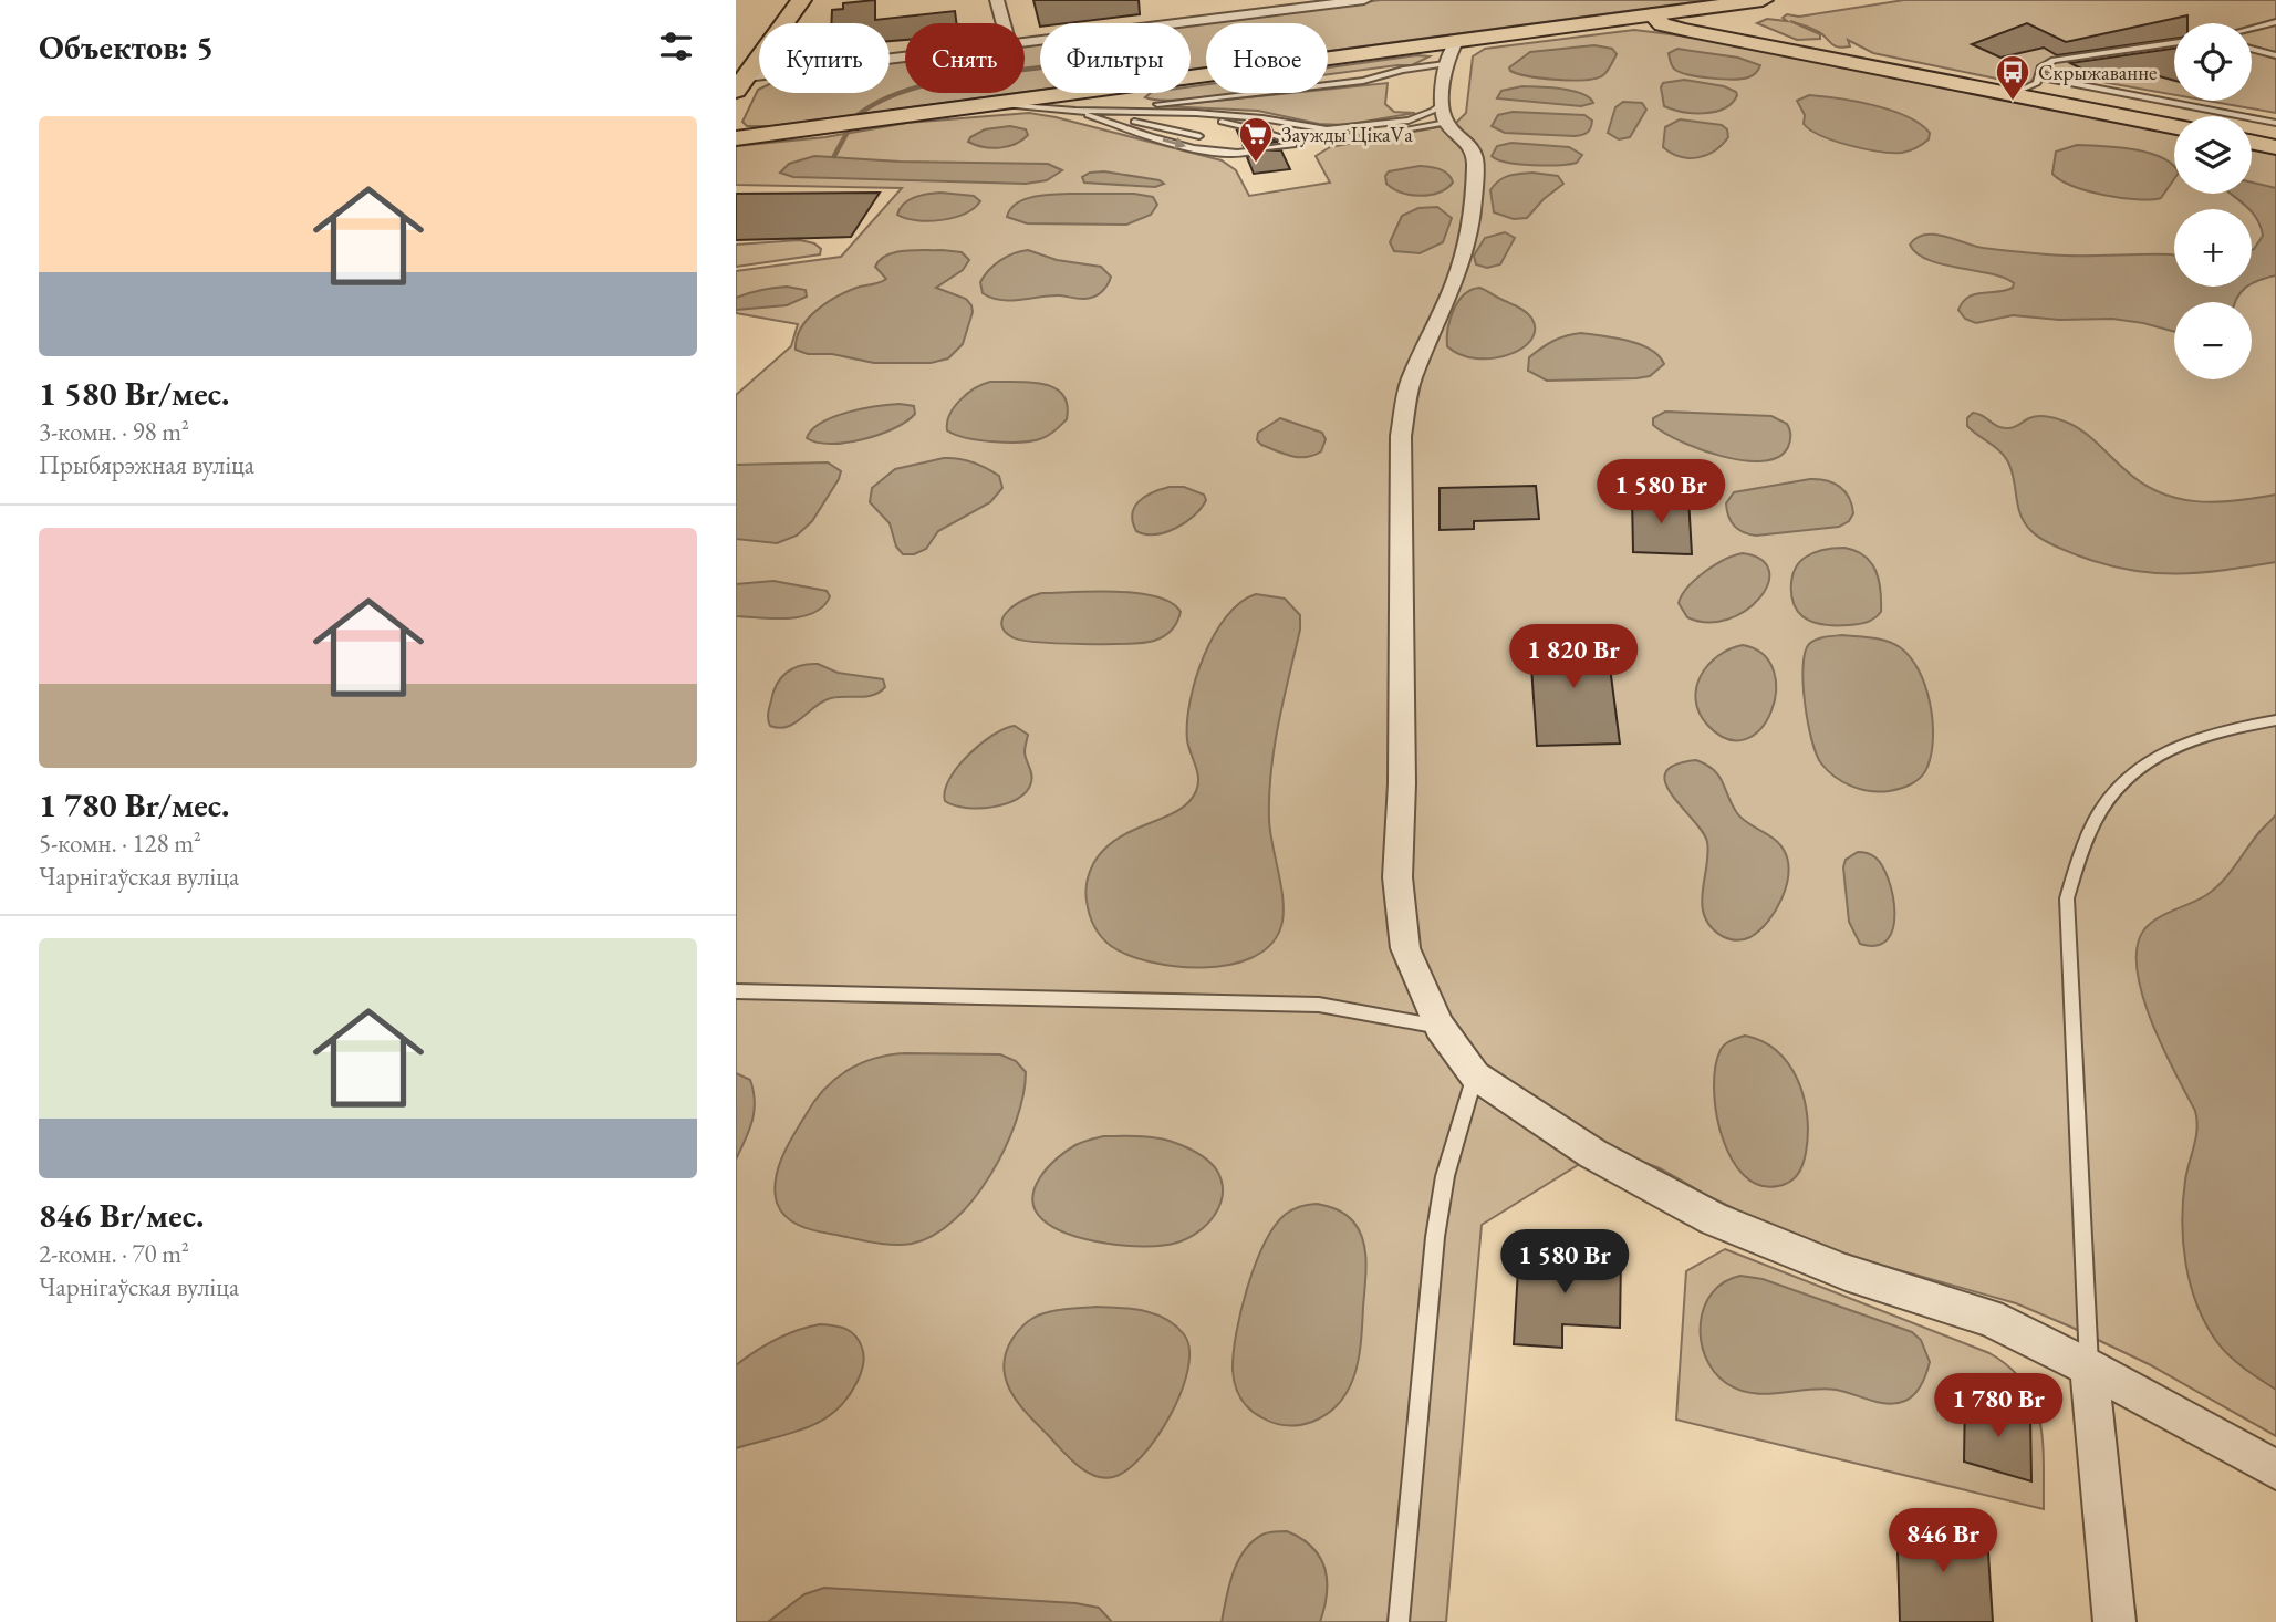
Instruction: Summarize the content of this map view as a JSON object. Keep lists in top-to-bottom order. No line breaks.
{"places":{"bus stop":["Скрыжаванне"],"supermarket":["Заужды ЦікаVа"]},"page":{"heading":"Объектов: 5","map_buttons":["+","−"],"chip":["Купить","Снять","Фильтры","Новое"],"list":[{"name":"1 580 Br/мес.","note":"3-комн. · 98 m² · Прыбярэжная вуліца"},{"name":"1 780 Br/мес.","note":"5-комн. · 128 m² · Чарнігаўская вуліца"},{"name":"846 Br/мес.","note":"2-комн. · 70 m² · Чарнігаўская вуліца"}],"price":["1 580 Br","1 820 Br","1 580 Br","1 780 Br","846 Br"]}}
